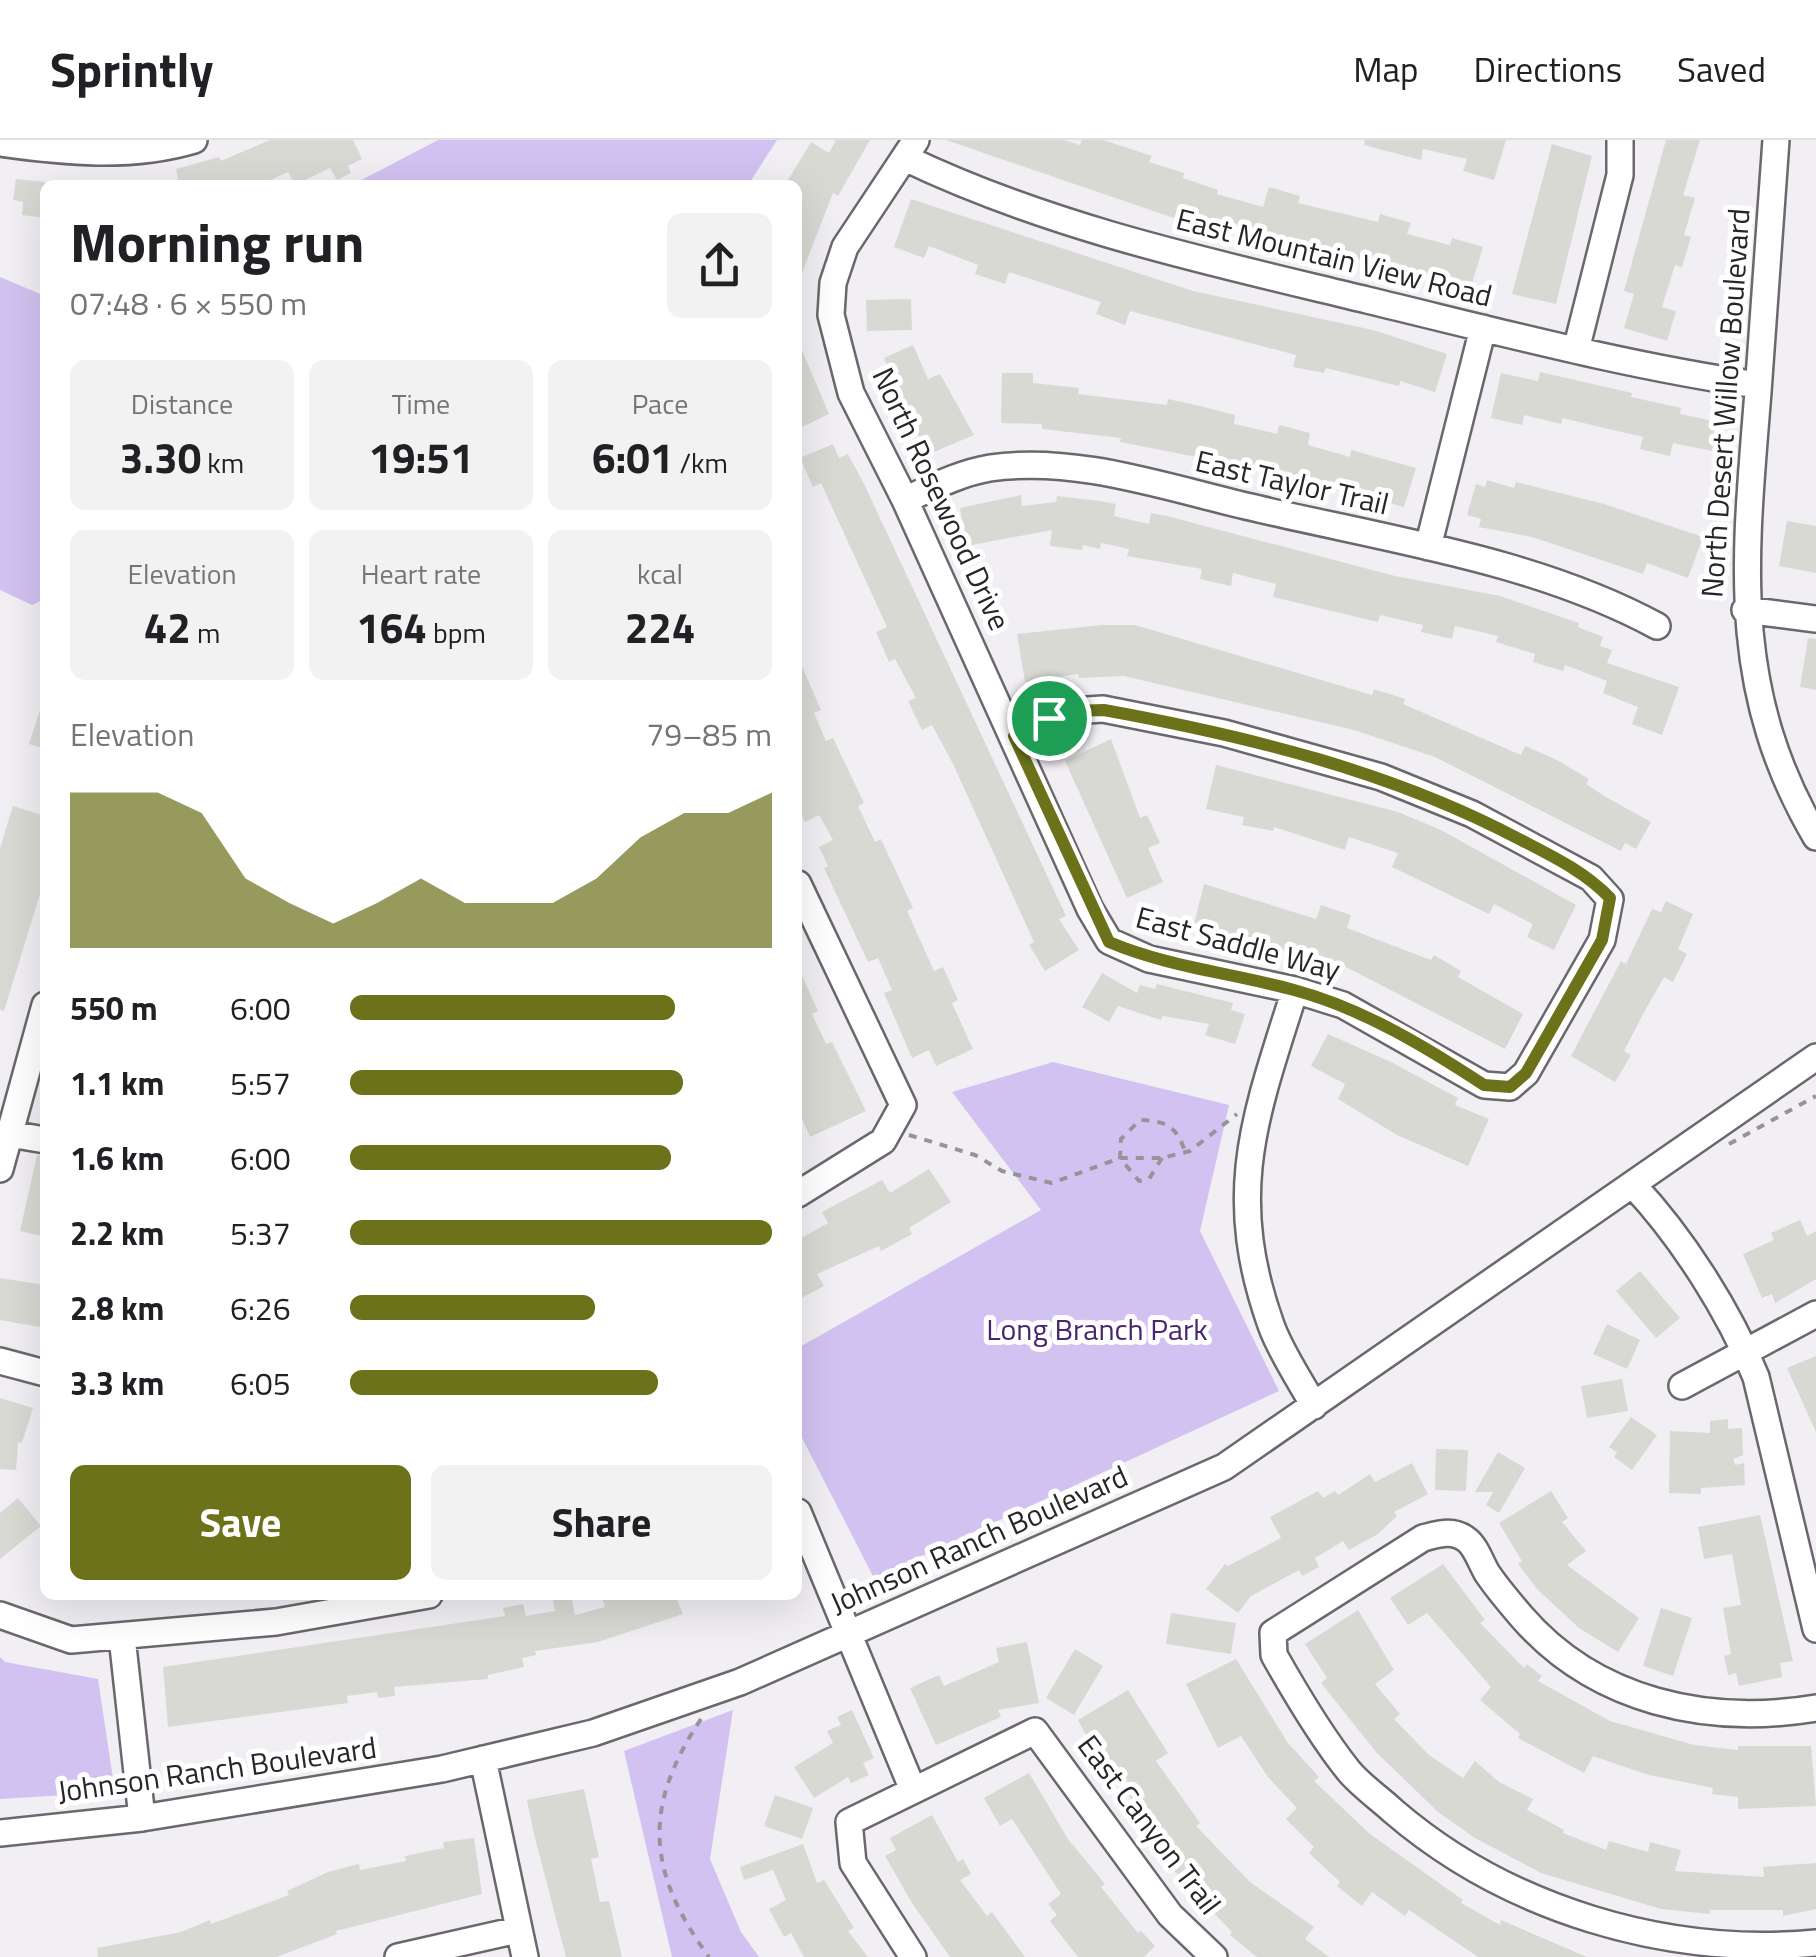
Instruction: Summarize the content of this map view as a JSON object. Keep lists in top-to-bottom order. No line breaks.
{"streets":{"street":["East Mountain View Road","North Desert Willow Boulevard","East Taylor Trail","North Rosewood Drive","East Saddle Way","Johnson Ranch Boulevard","East Canyon Trail"]},"crossings":[["East Mountain View Road","North Desert Willow Boulevard"],["East Mountain View Road","North Rosewood Drive"],["East Taylor Trail","North Rosewood Drive"],["North Rosewood Drive","East Saddle Way"]],"parks":["Long Branch Park"],"page":{"header":"Sprintly","nav":["Map","Directions","Saved"],"heading":["Morning run","07:48 · 6 × 550 m"],"stats":[["Distance","3.30 km"],["Time","19:51"],["Pace","6:01 /km"],["Elevation","42 m"],["Heart rate","164 bpm"],["kcal","224"]],"chart":["Elevation","79–85 m"],"list":[{"name":"550 m","note":"6:00"},{"name":"1.1 km","note":"5:57"},{"name":"1.6 km","note":"6:00"},{"name":"2.2 km","note":"5:37"},{"name":"2.8 km","note":"6:26"},{"name":"3.3 km","note":"6:05"}],"buttons":["Save","Share"]}}
